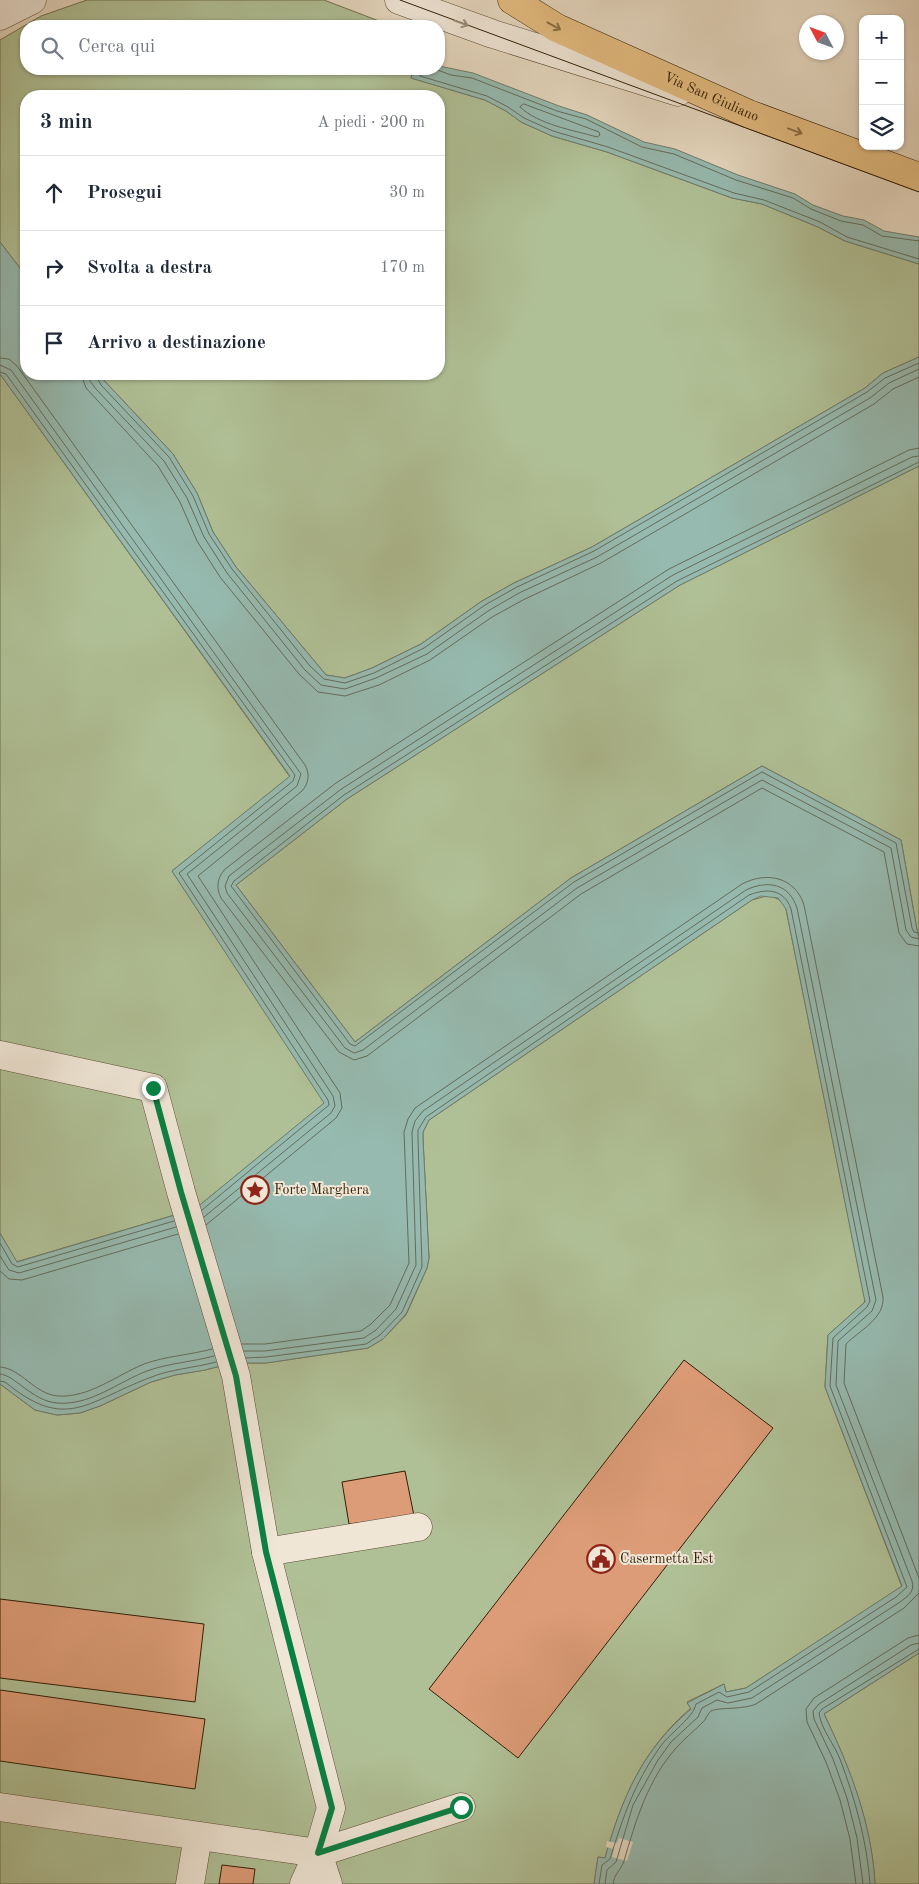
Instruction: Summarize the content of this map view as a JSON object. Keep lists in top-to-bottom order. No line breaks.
{"streets":{"main road":["Via San Giuliano"]},"one_way":["Via San Giuliano"],"places":{"place":["Forte Marghera"],"public building":["Casermetta Est"]},"north":"top left","page":{"map_buttons":["+","−"],"search":"Cerca qui","heading":["3 min","A piedi · 200 m"],"list":[["Prosegui","30 m"],["Svolta a destra","170 m"],"Arrivo a destinazione"]}}
